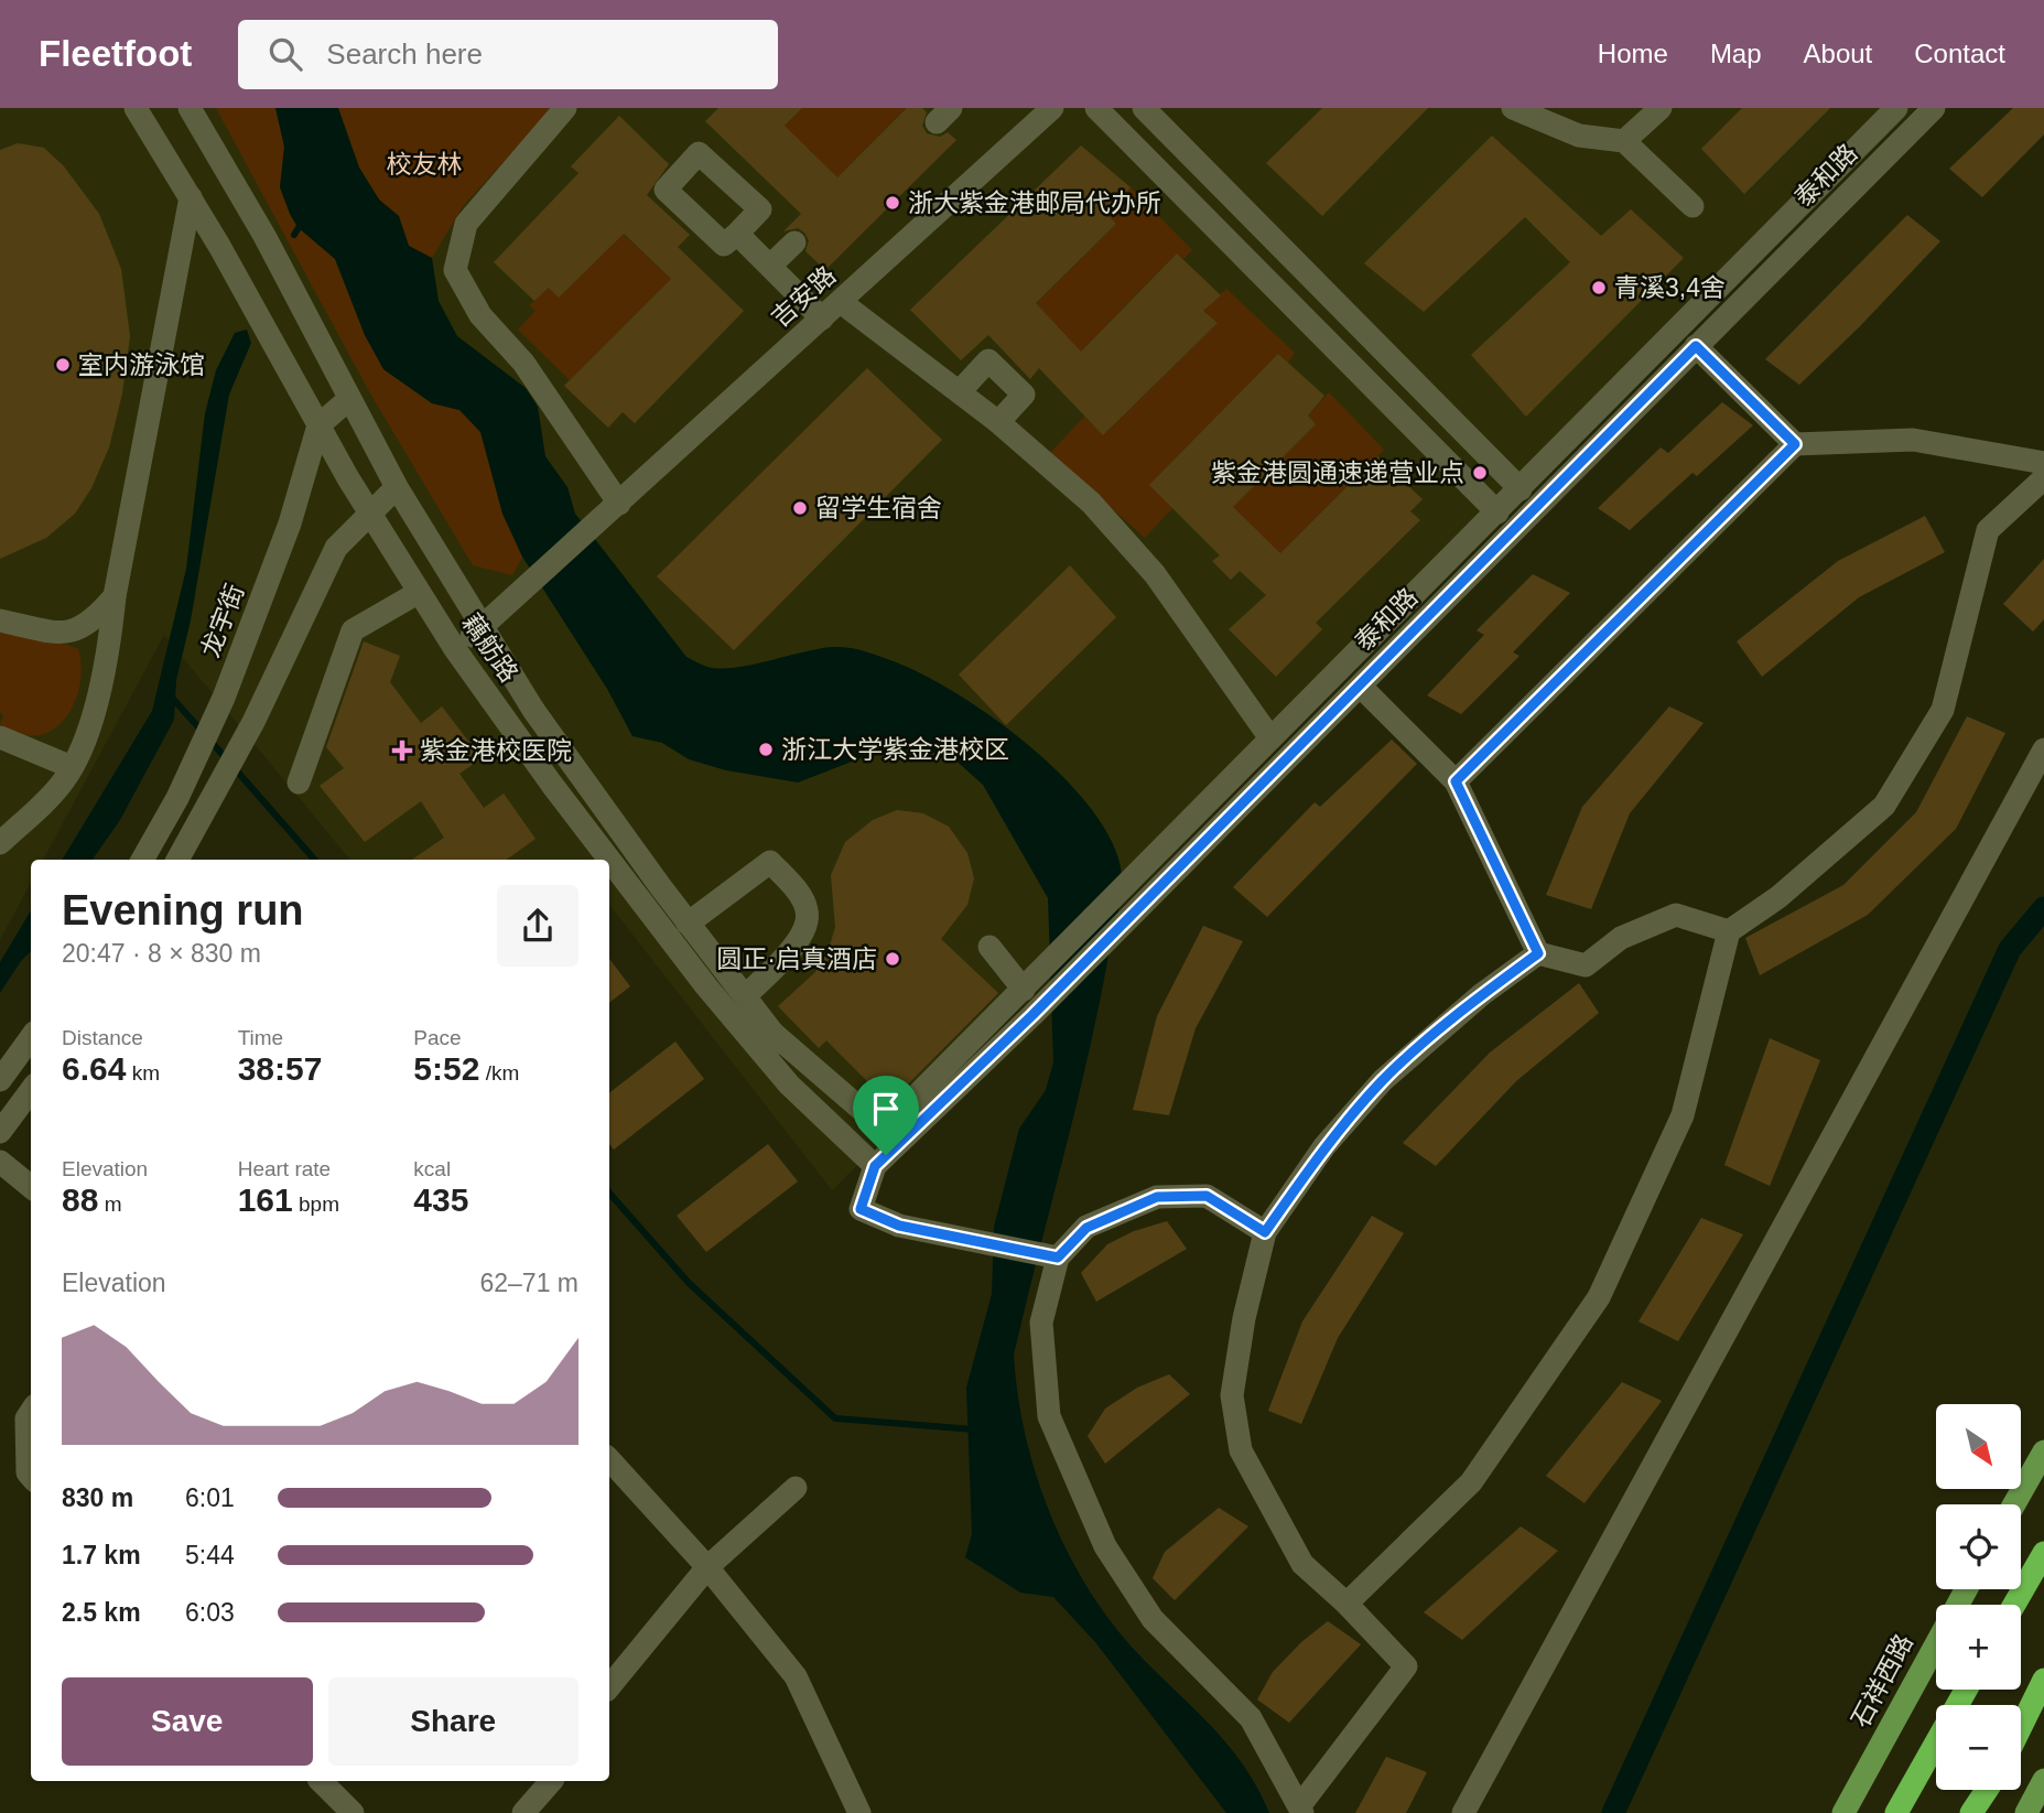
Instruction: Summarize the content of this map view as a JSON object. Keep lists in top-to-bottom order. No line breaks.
{"streets":{"main road":["石祥西路"],"street":["泰和路","吉安路","龙宇街","藕舫路"]},"crossings":[["泰和路","藕舫路"],["吉安路","藕舫路"],["龙宇街","藕舫路"]],"parks":["校友林"],"places":{"other":["浙大紫金港邮局代办所","青溪3,4舍","室内游泳馆","紫金港圆通速递营业点","留学生宿舍","浙江大学紫金港校区","圆正·启真酒店"],"health":["紫金港校医院"]},"north":"bottom right","page":{"header":"Fleetfoot","search":"Search here","nav":["Home","Map","About","Contact"],"heading":["Evening run","20:47 · 8 × 830 m"],"stats":[["Distance","6.64 km"],["Time","38:57"],["Pace","5:52 /km"],["Elevation","88 m"],["Heart rate","161 bpm"],["kcal","435"]],"chart":["Elevation","62–71 m"],"map_buttons":["+","−"],"list":[{"name":"830 m","note":"6:01"},{"name":"1.7 km","note":"5:44"},{"name":"2.5 km","note":"6:03"}],"buttons":["Save","Share"]}}
